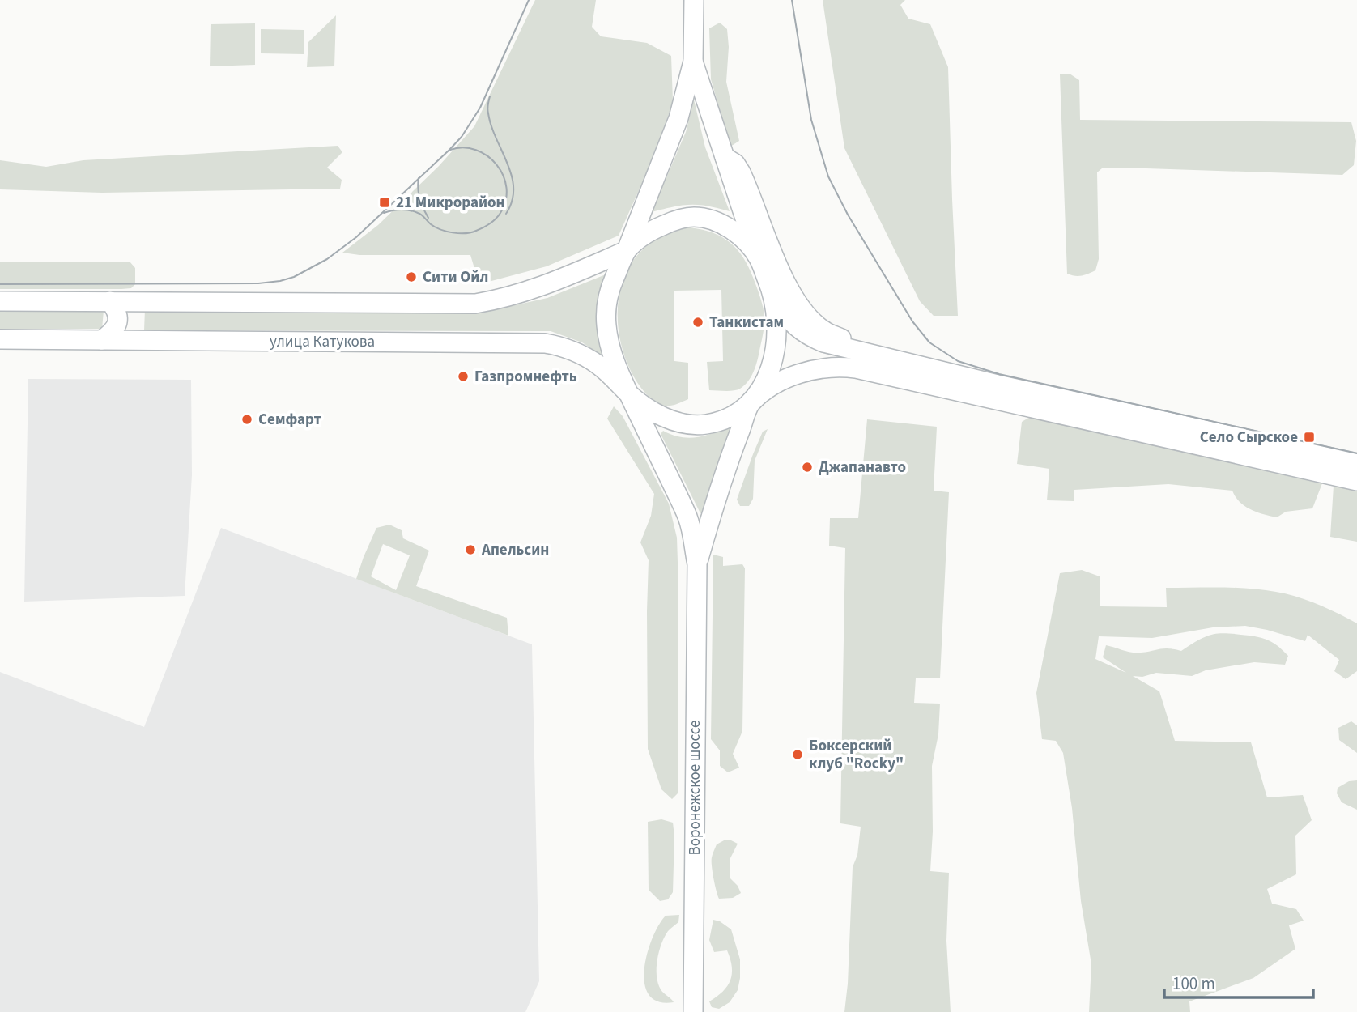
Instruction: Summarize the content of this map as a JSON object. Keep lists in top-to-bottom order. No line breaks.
{"streets":{"main road":["улица Катукова","Воронежское шоссе"]},"places":{"transit":["21 Микрорайон","Село Сырское"],"other":["Сити Ойл","Танкистам","Газпромнефть","Семфарт","Джапанавто","Апельсин","Боксерский клуб \"Rocky\""]},"scale_bar":"100 m"}
